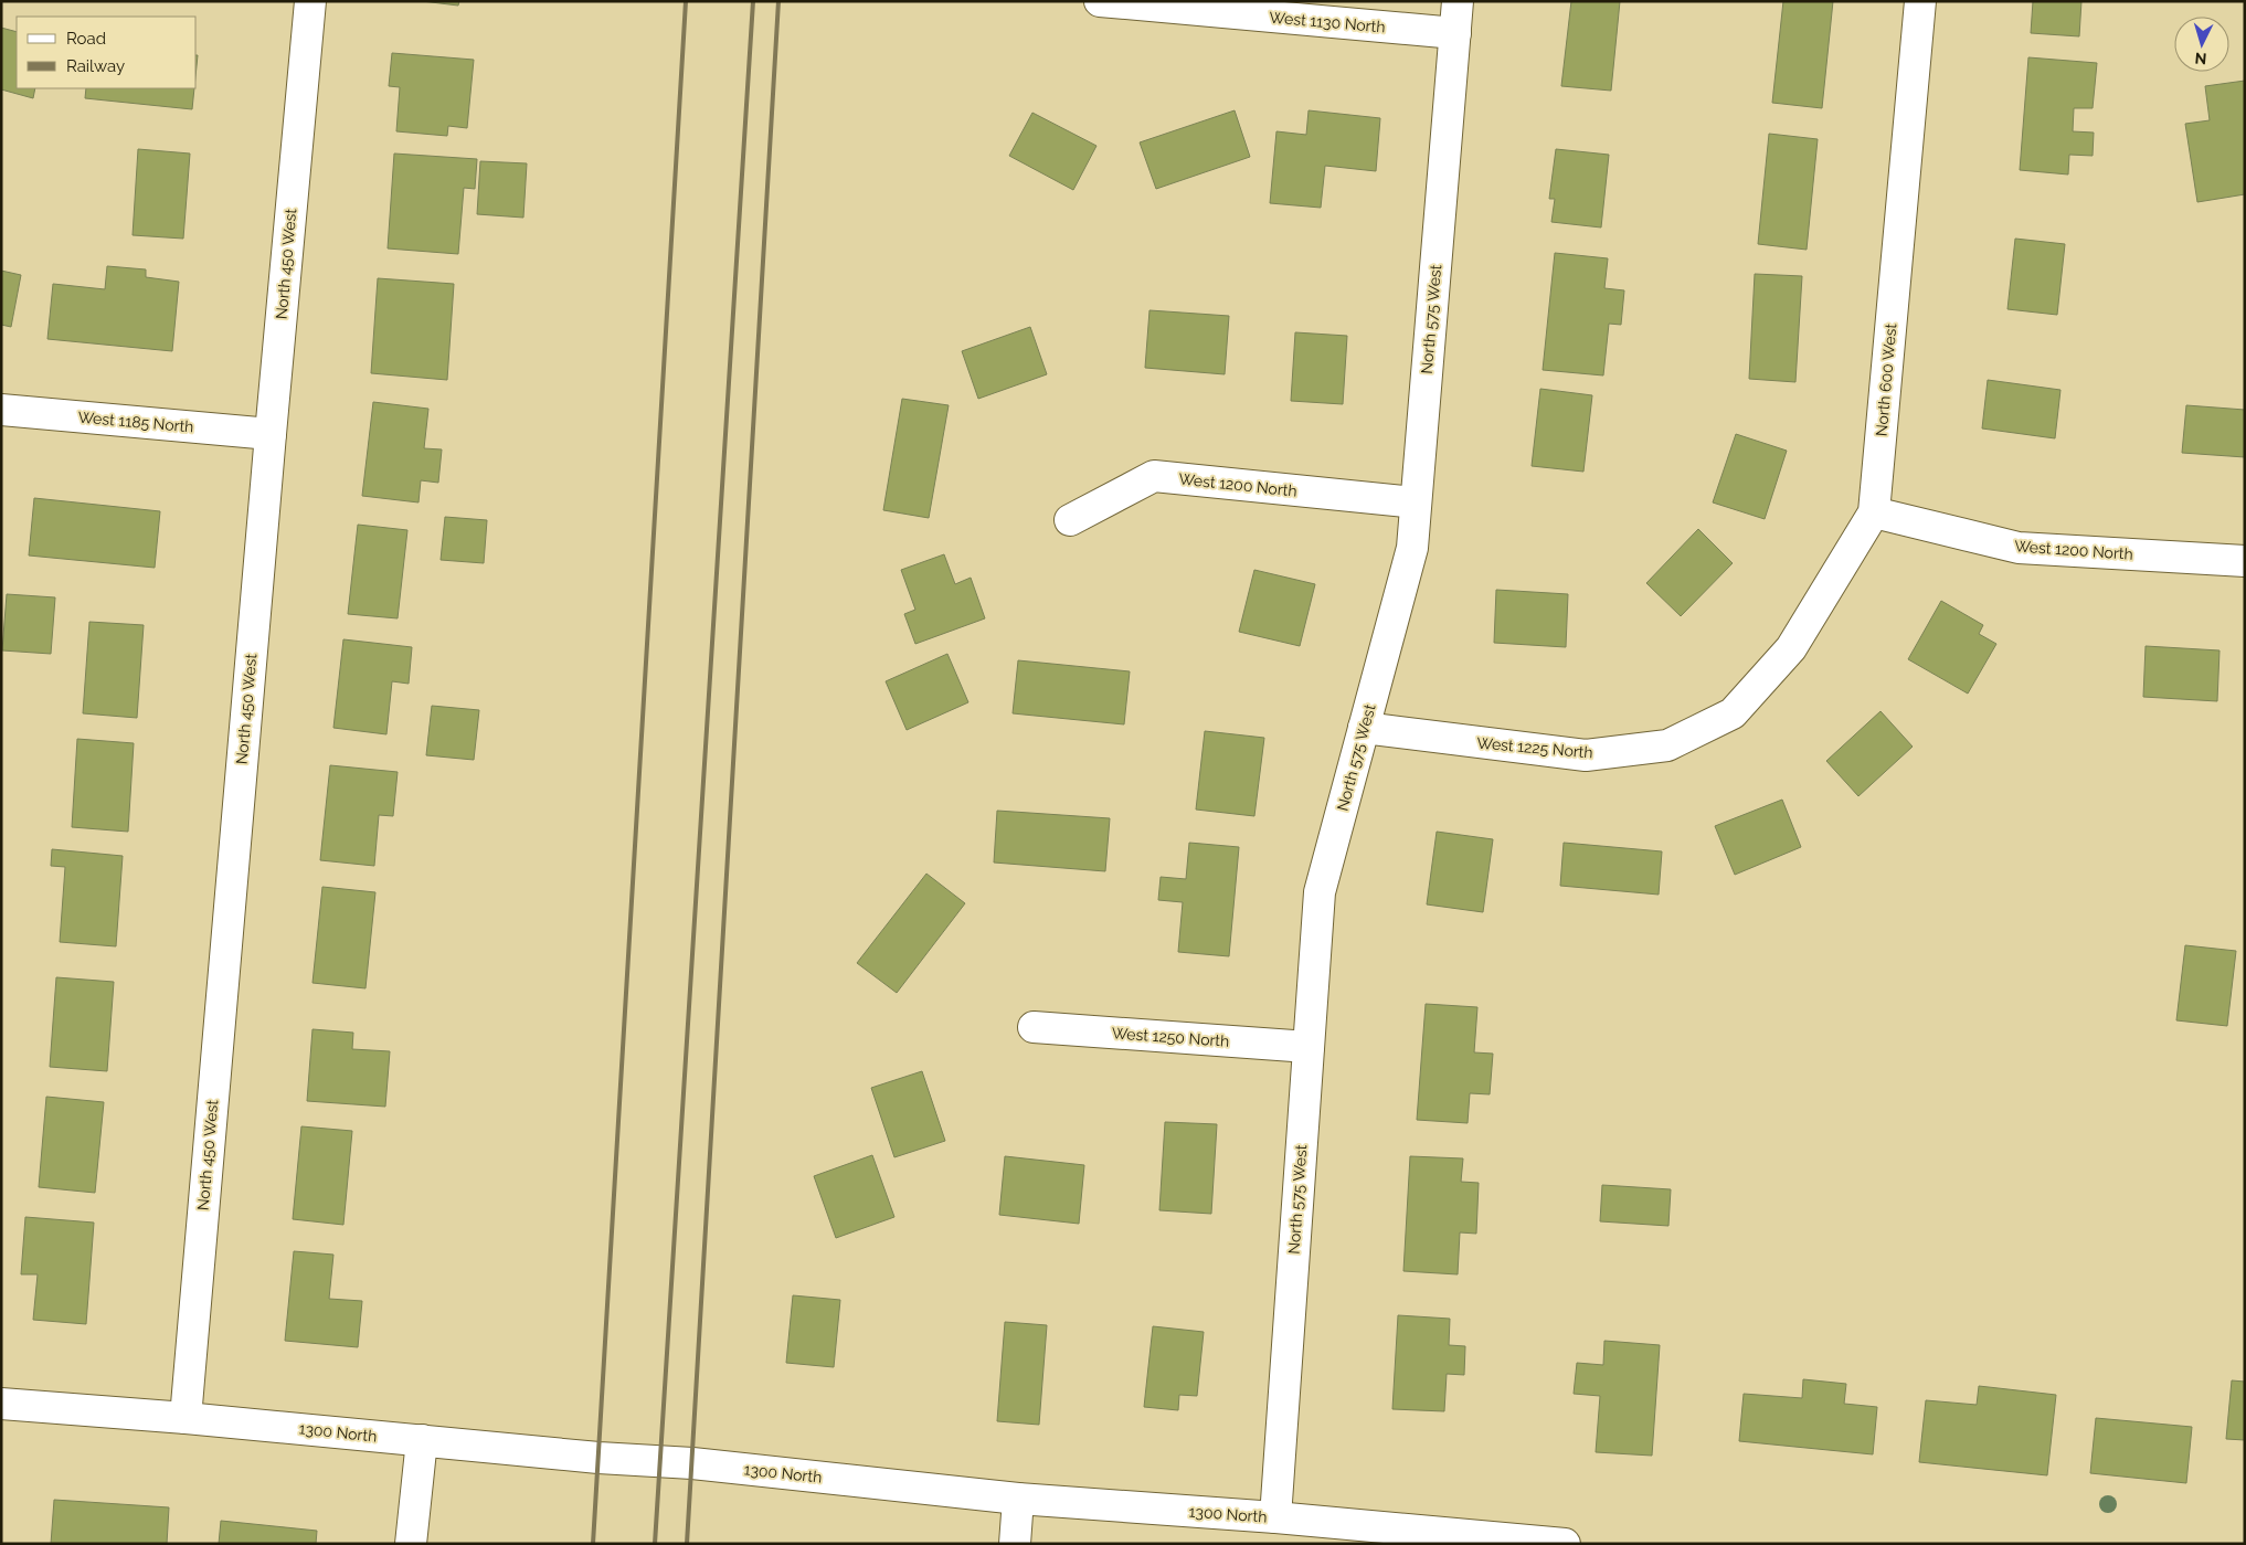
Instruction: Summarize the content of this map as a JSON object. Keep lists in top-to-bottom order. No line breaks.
{"streets":{"street":["West 1130 North","North 450 West","North 575 West","North 600 West","West 1185 North","West 1200 North","West 1225 North","West 1250 North","1300 North"]},"crossings":[["West 1130 North","North 575 West"],["North 450 West","West 1185 North"],["North 450 West","1300 North"],["North 575 West","West 1200 North"],["North 575 West","West 1225 North"],["North 575 West","West 1250 North"],["North 575 West","1300 North"],["North 600 West","West 1200 North"],["North 600 West","West 1225 North"]],"legend":["Road","Railway"],"north":"bottom"}
